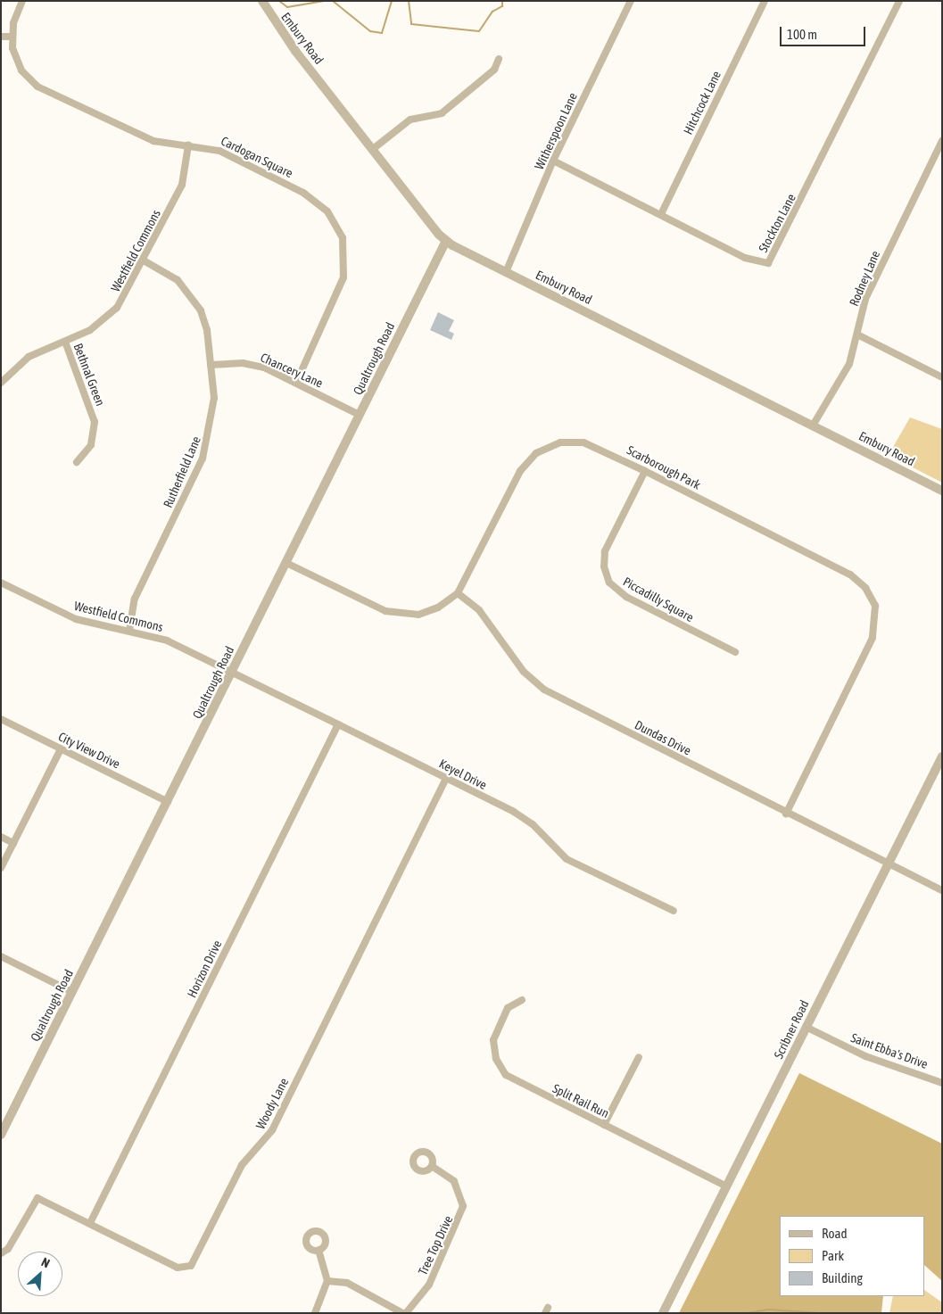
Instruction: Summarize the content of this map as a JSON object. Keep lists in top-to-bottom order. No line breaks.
{"streets":{"street":["Embury Road","Hitchcock Lane","Witherspoon Lane","Cardogan Square","Stockton Lane","Westfield Commons","Rodney Lane","Qualtrough Road","Chancery Lane","Bethnal Green","Scarborough Park","Rutherfield Lane","Piccadilly Square","Dundas Drive","City View Drive","Keyel Drive","Horizon Drive","Scribner Road","Saint Ebba's Drive","Split Rail Run","Woody Lane","Tree Top Drive"]},"crossings":[["Embury Road","Witherspoon Lane"],["Embury Road","Rodney Lane"],["Embury Road","Qualtrough Road"],["Hitchcock Lane","Stockton Lane"],["Witherspoon Lane","Stockton Lane"],["Cardogan Square","Westfield Commons"],["Cardogan Square","Chancery Lane"],["Westfield Commons","Qualtrough Road"],["Westfield Commons","Bethnal Green"],["Westfield Commons","Rutherfield Lane"],["Westfield Commons","Keyel Drive"],["Qualtrough Road","Chancery Lane"],["Qualtrough Road","Scarborough Park"],["Qualtrough Road","City View Drive"],["Qualtrough Road","Keyel Drive"],["Chancery Lane","Rutherfield Lane"],["Scarborough Park","Piccadilly Square"],["Scarborough Park","Dundas Drive"],["Dundas Drive","Scribner Road"],["Keyel Drive","Horizon Drive"],["Keyel Drive","Woody Lane"],["Horizon Drive","Woody Lane"],["Scribner Road","Saint Ebba's Drive"],["Scribner Road","Split Rail Run"]],"legend":["Road","Park","Building"],"scale_bar":"100 m","north":"top right"}
